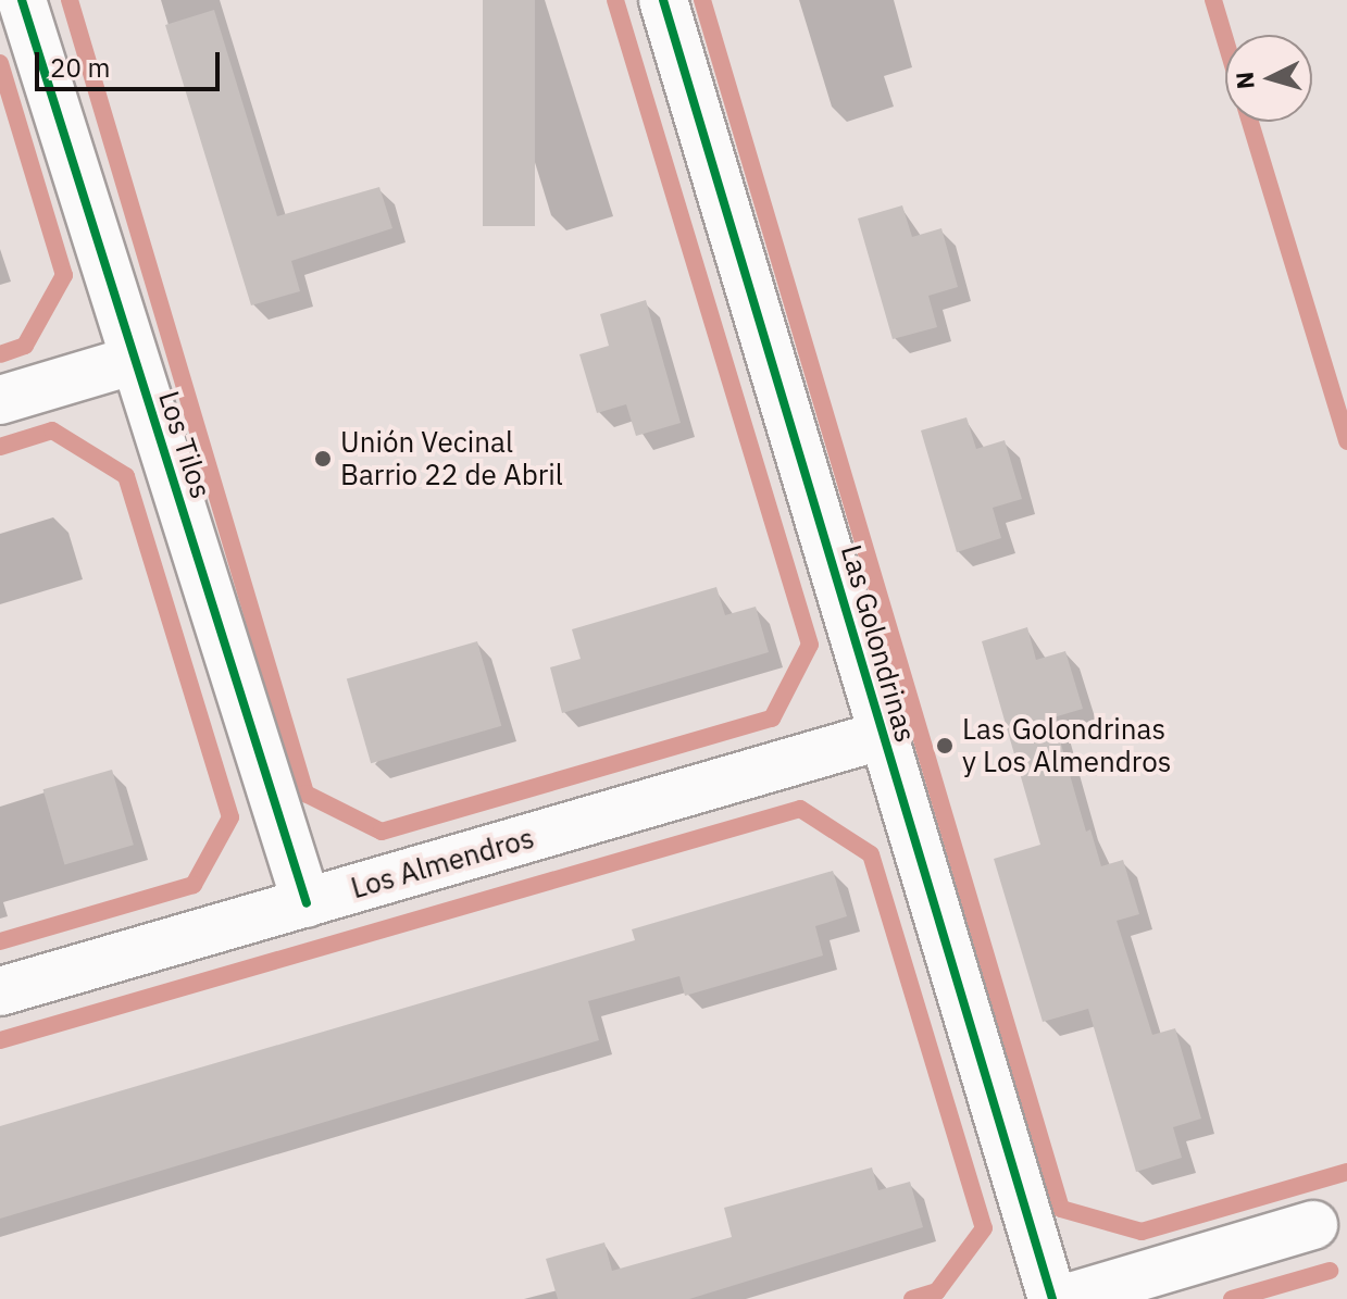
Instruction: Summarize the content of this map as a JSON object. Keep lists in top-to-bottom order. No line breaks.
{"streets":{"street":["Los Tilos","Las Golondrinas","Los Almendros"]},"crossings":[["Los Tilos","Los Almendros"],["Las Golondrinas","Los Almendros"]],"places":["Unión Vecinal Barrio 22 de Abril","Las Golondrinas y Los Almendros"],"scale_bar":"20 m","north":"left"}
